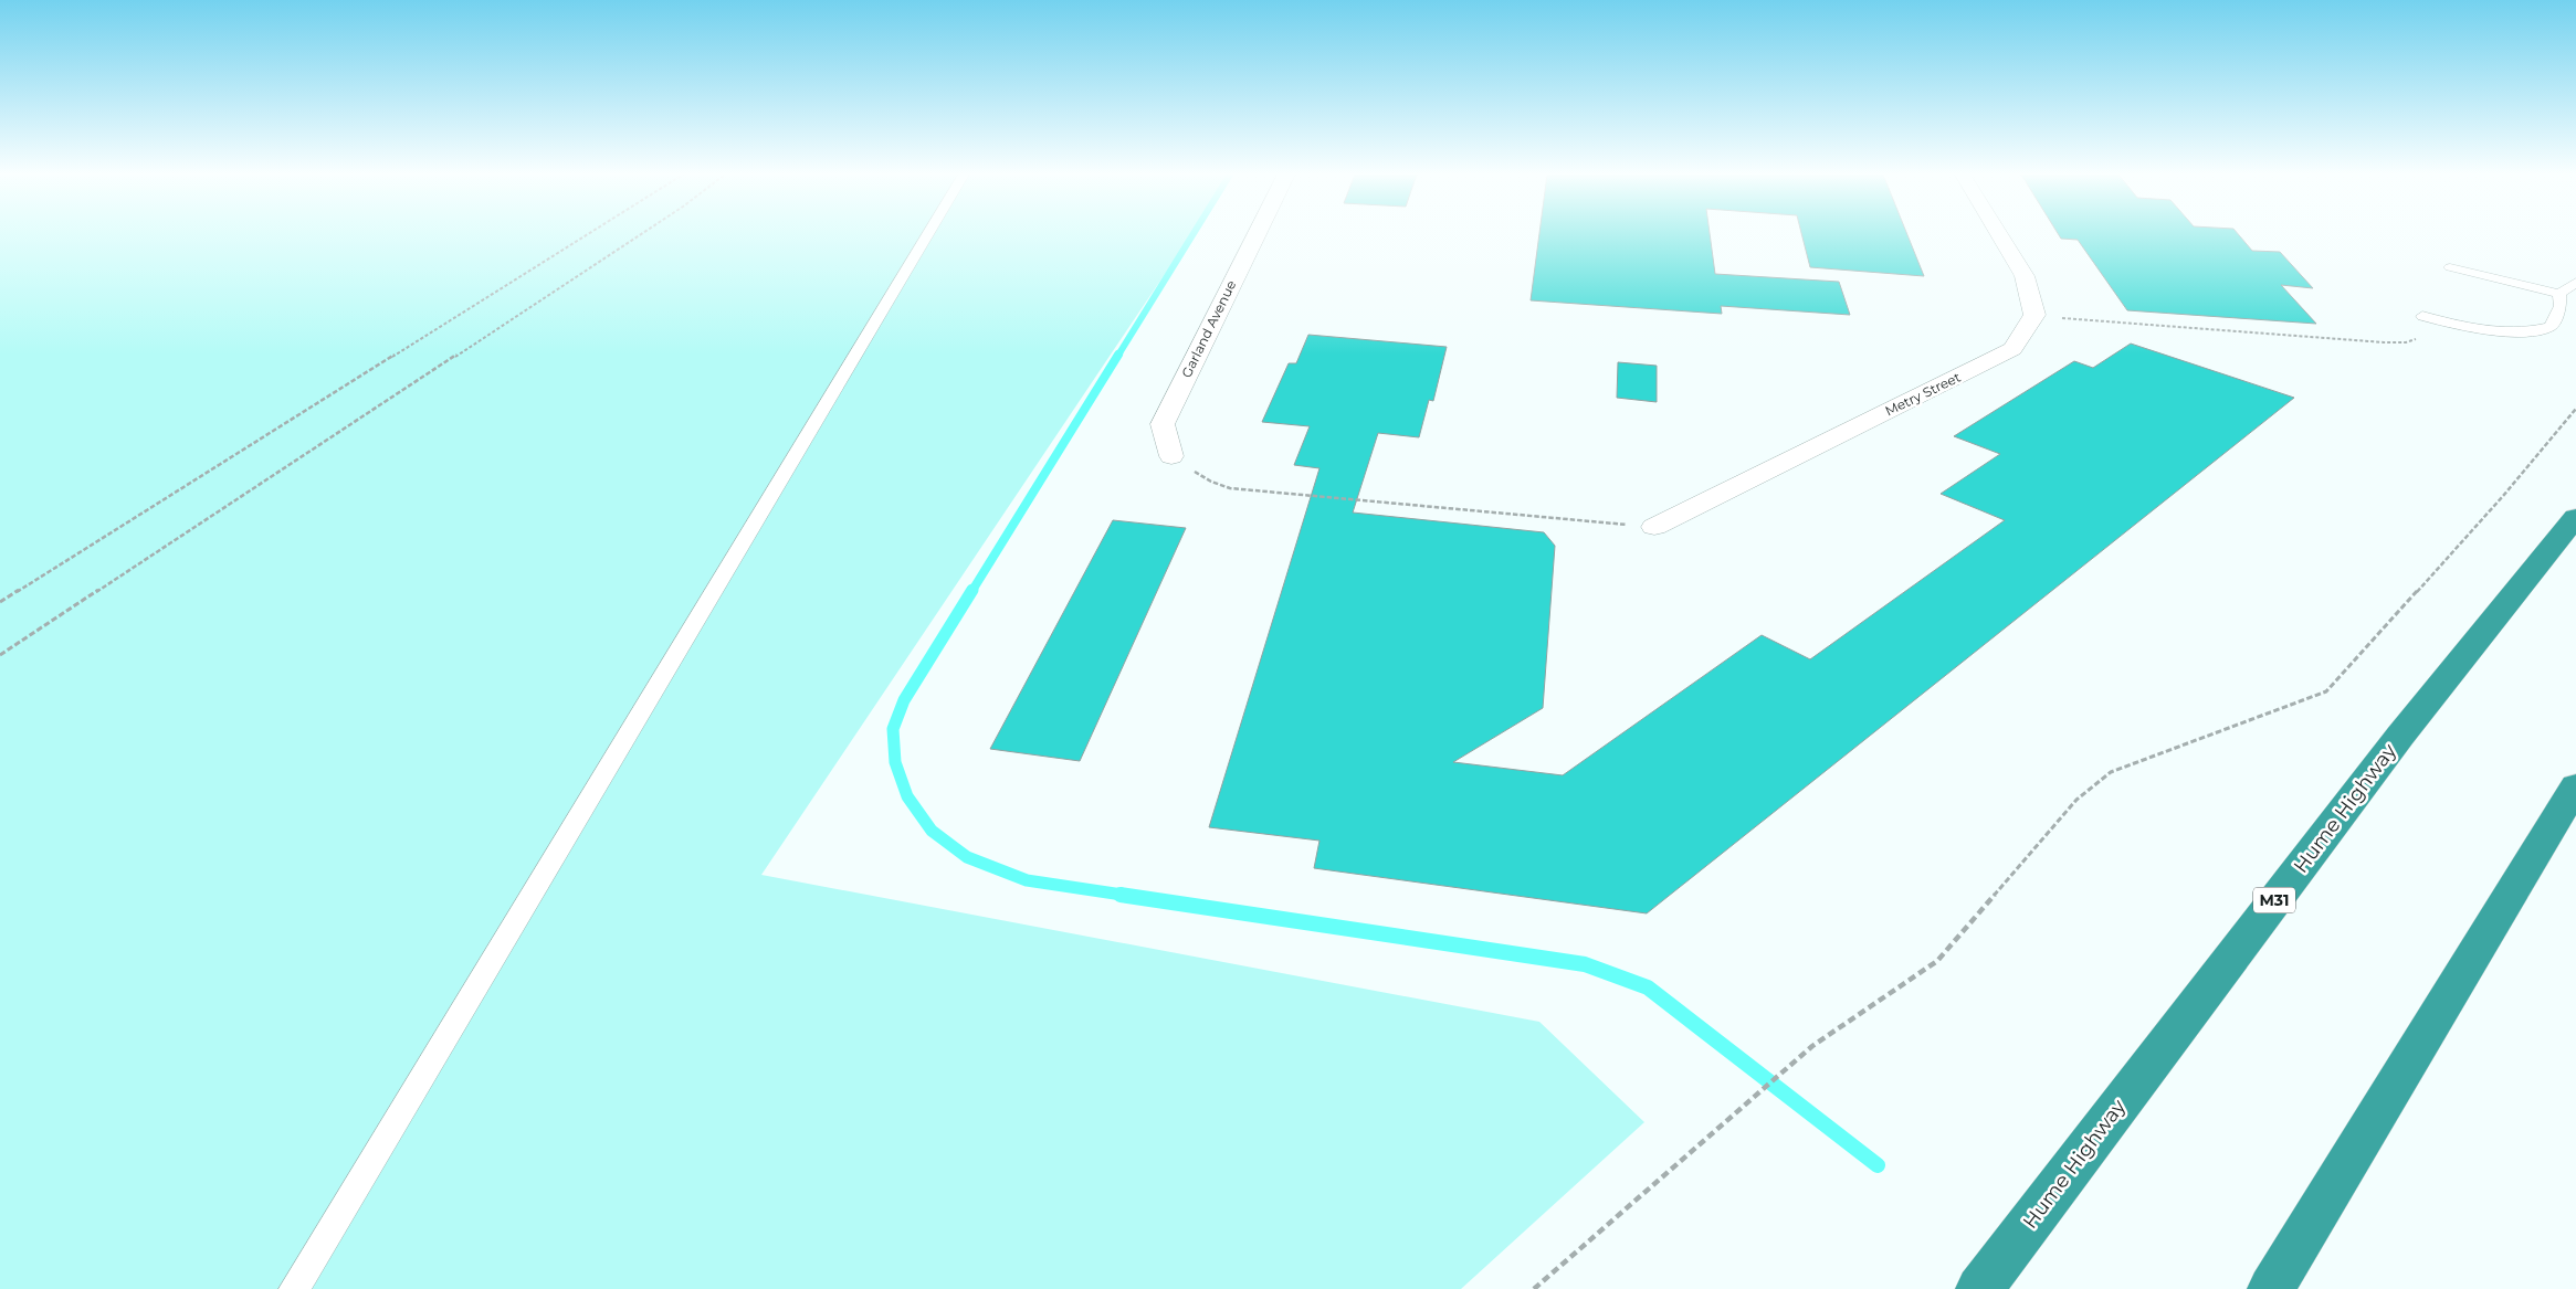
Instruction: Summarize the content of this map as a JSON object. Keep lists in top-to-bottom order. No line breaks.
{"streets":{"highway":["Hume Highway","M31"],"street":["Garland Avenue","Metry Street"]}}
